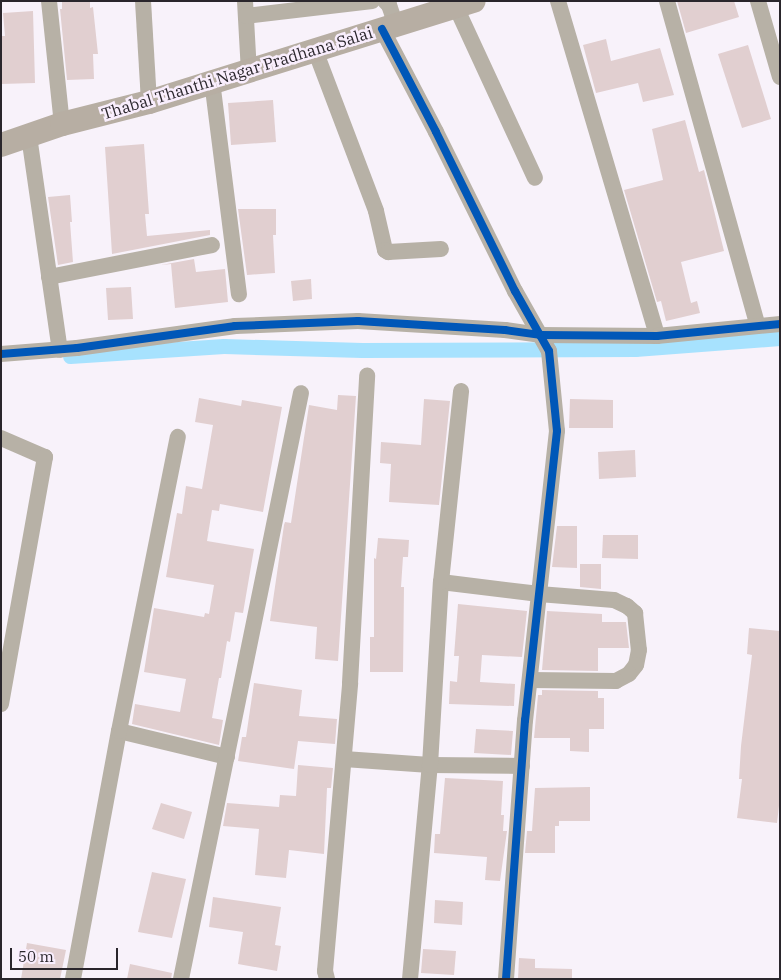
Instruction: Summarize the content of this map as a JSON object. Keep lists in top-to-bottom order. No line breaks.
{"streets":{"main road":["Thabal Thanthi Nagar Pradhana Salai"]},"scale_bar":"50 m"}
